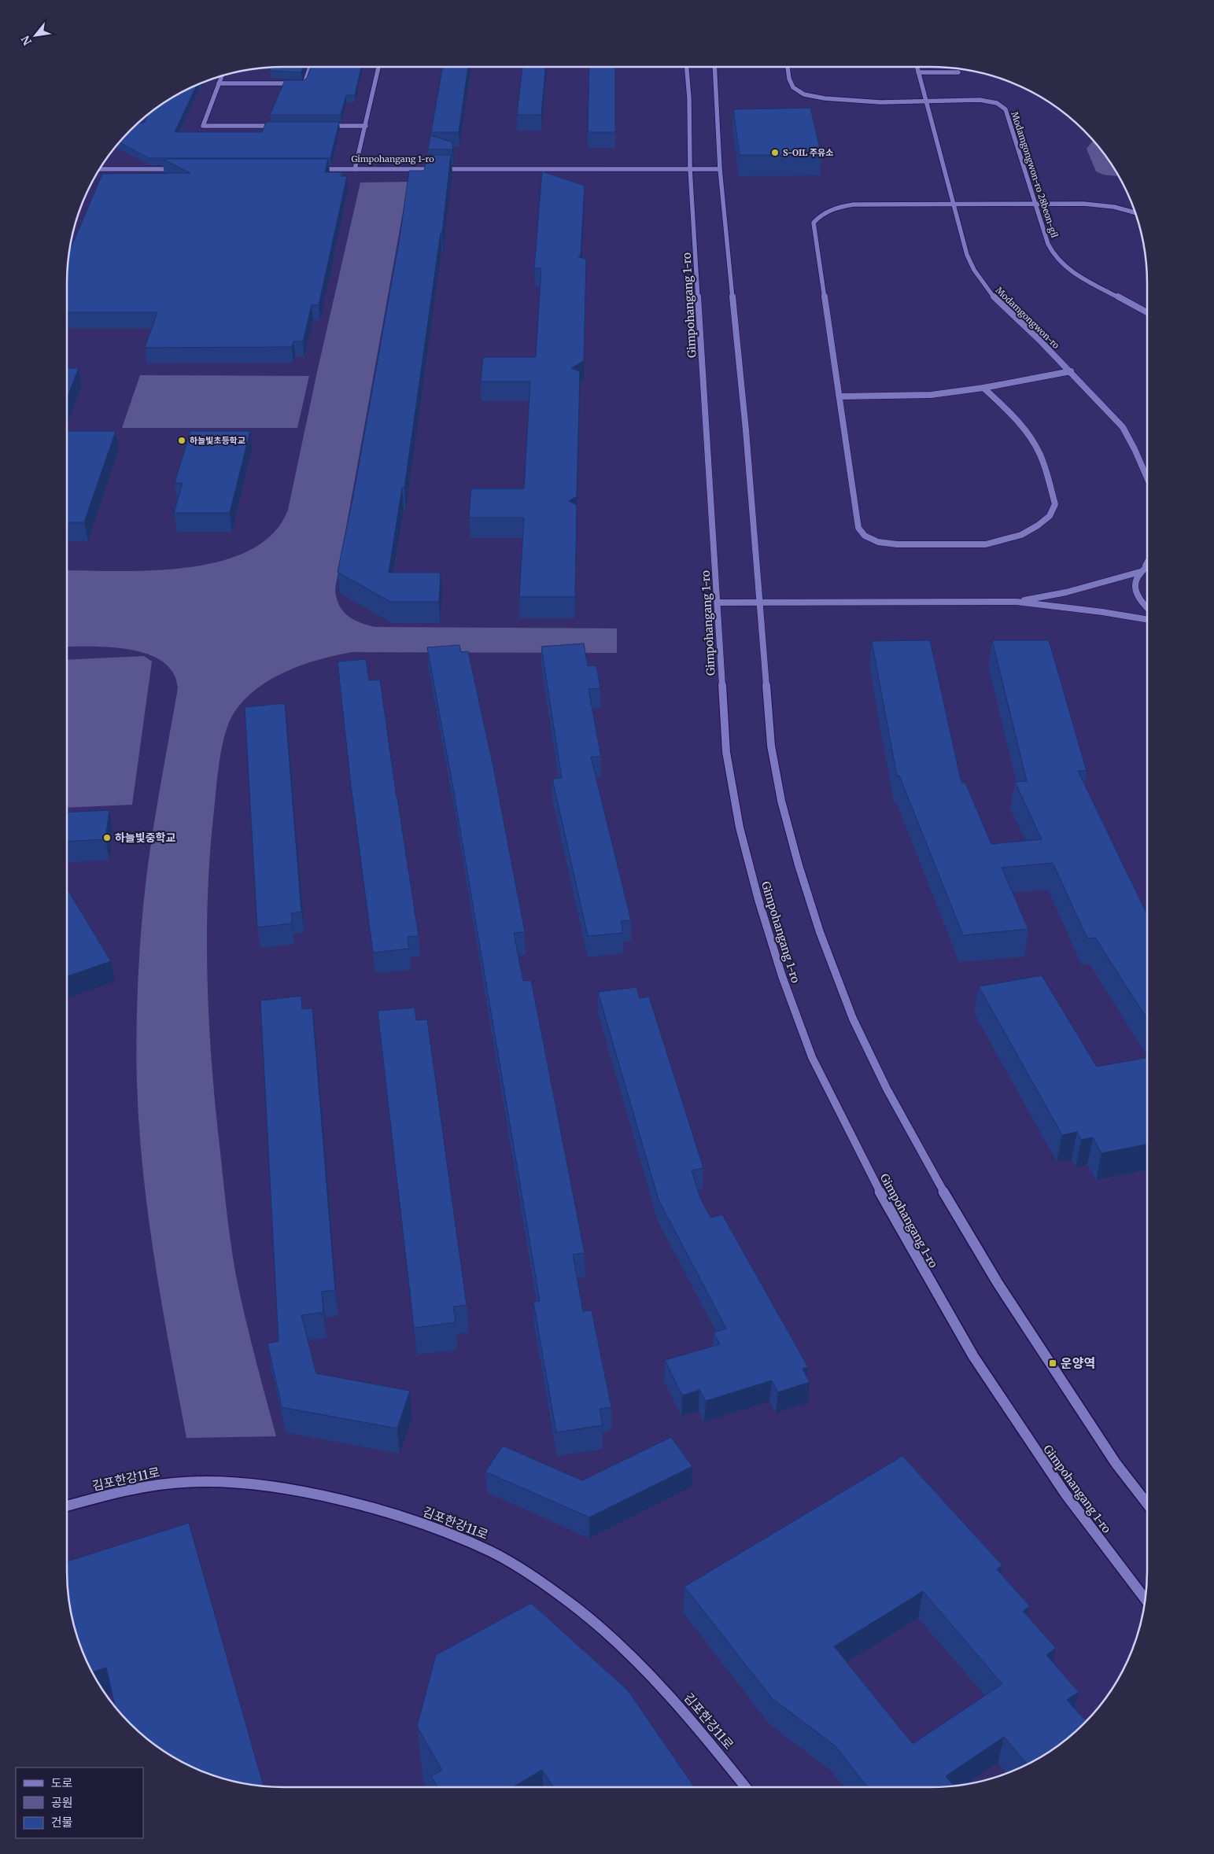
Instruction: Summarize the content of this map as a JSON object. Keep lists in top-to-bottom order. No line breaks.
{"streets":{"street":["Gimpohangang 1-ro","Modamgongwon-ro 28beon-gil","Modamgongwon-ro","김포한강11로"]},"crossings":[["Modamgongwon-ro 28beon-gil","Modamgongwon-ro"]],"places":{"other":["S-OIL 주유소","하늘빛초등학교","하늘빛중학교"],"transit":["운양역"]},"legend":["도로","공원","건물"],"north":"bottom left"}
